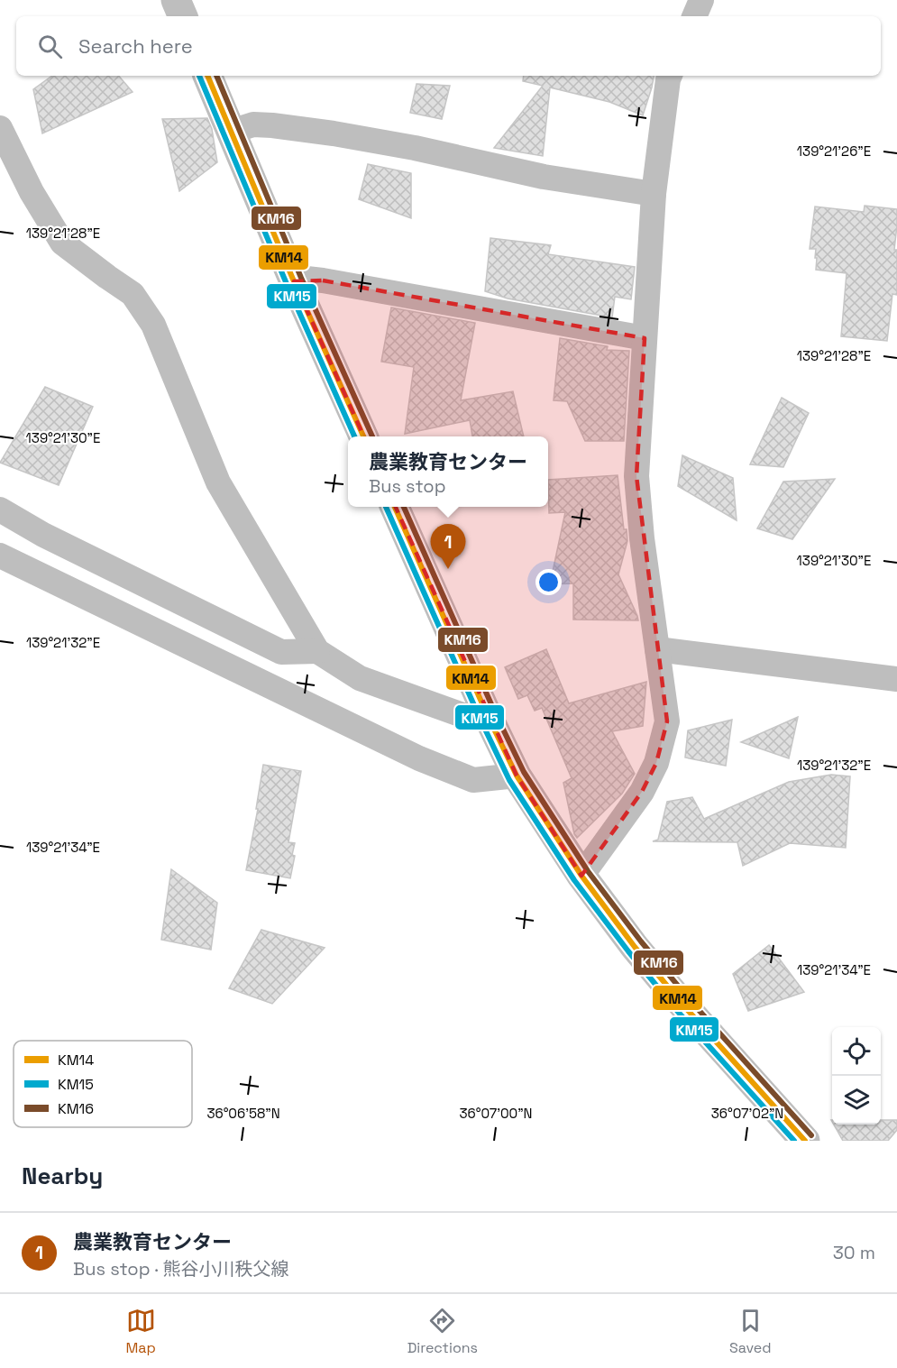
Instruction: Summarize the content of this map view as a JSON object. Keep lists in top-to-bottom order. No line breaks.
{"lines":["transit line KM14","transit line KM15","transit line KM16"],"legend":["KM14","KM15","KM16"],"page":{"search":"Search here","popup":["農業教育センター","Bus stop"],"pins":"1","heading":"Nearby","list":[{"mark":"1","name":"農業教育センター","note":"Bus stop · 熊谷小川秩父線","value":"30 m"}],"nav":["Map","Directions","Saved"]},"coordinates":["139°21'26\"E","139°21'28\"E","139°21'30\"E","139°21'32\"E","139°21'34\"E","36°06'58\"N","36°07'00\"N","36°07'02\"N"]}
